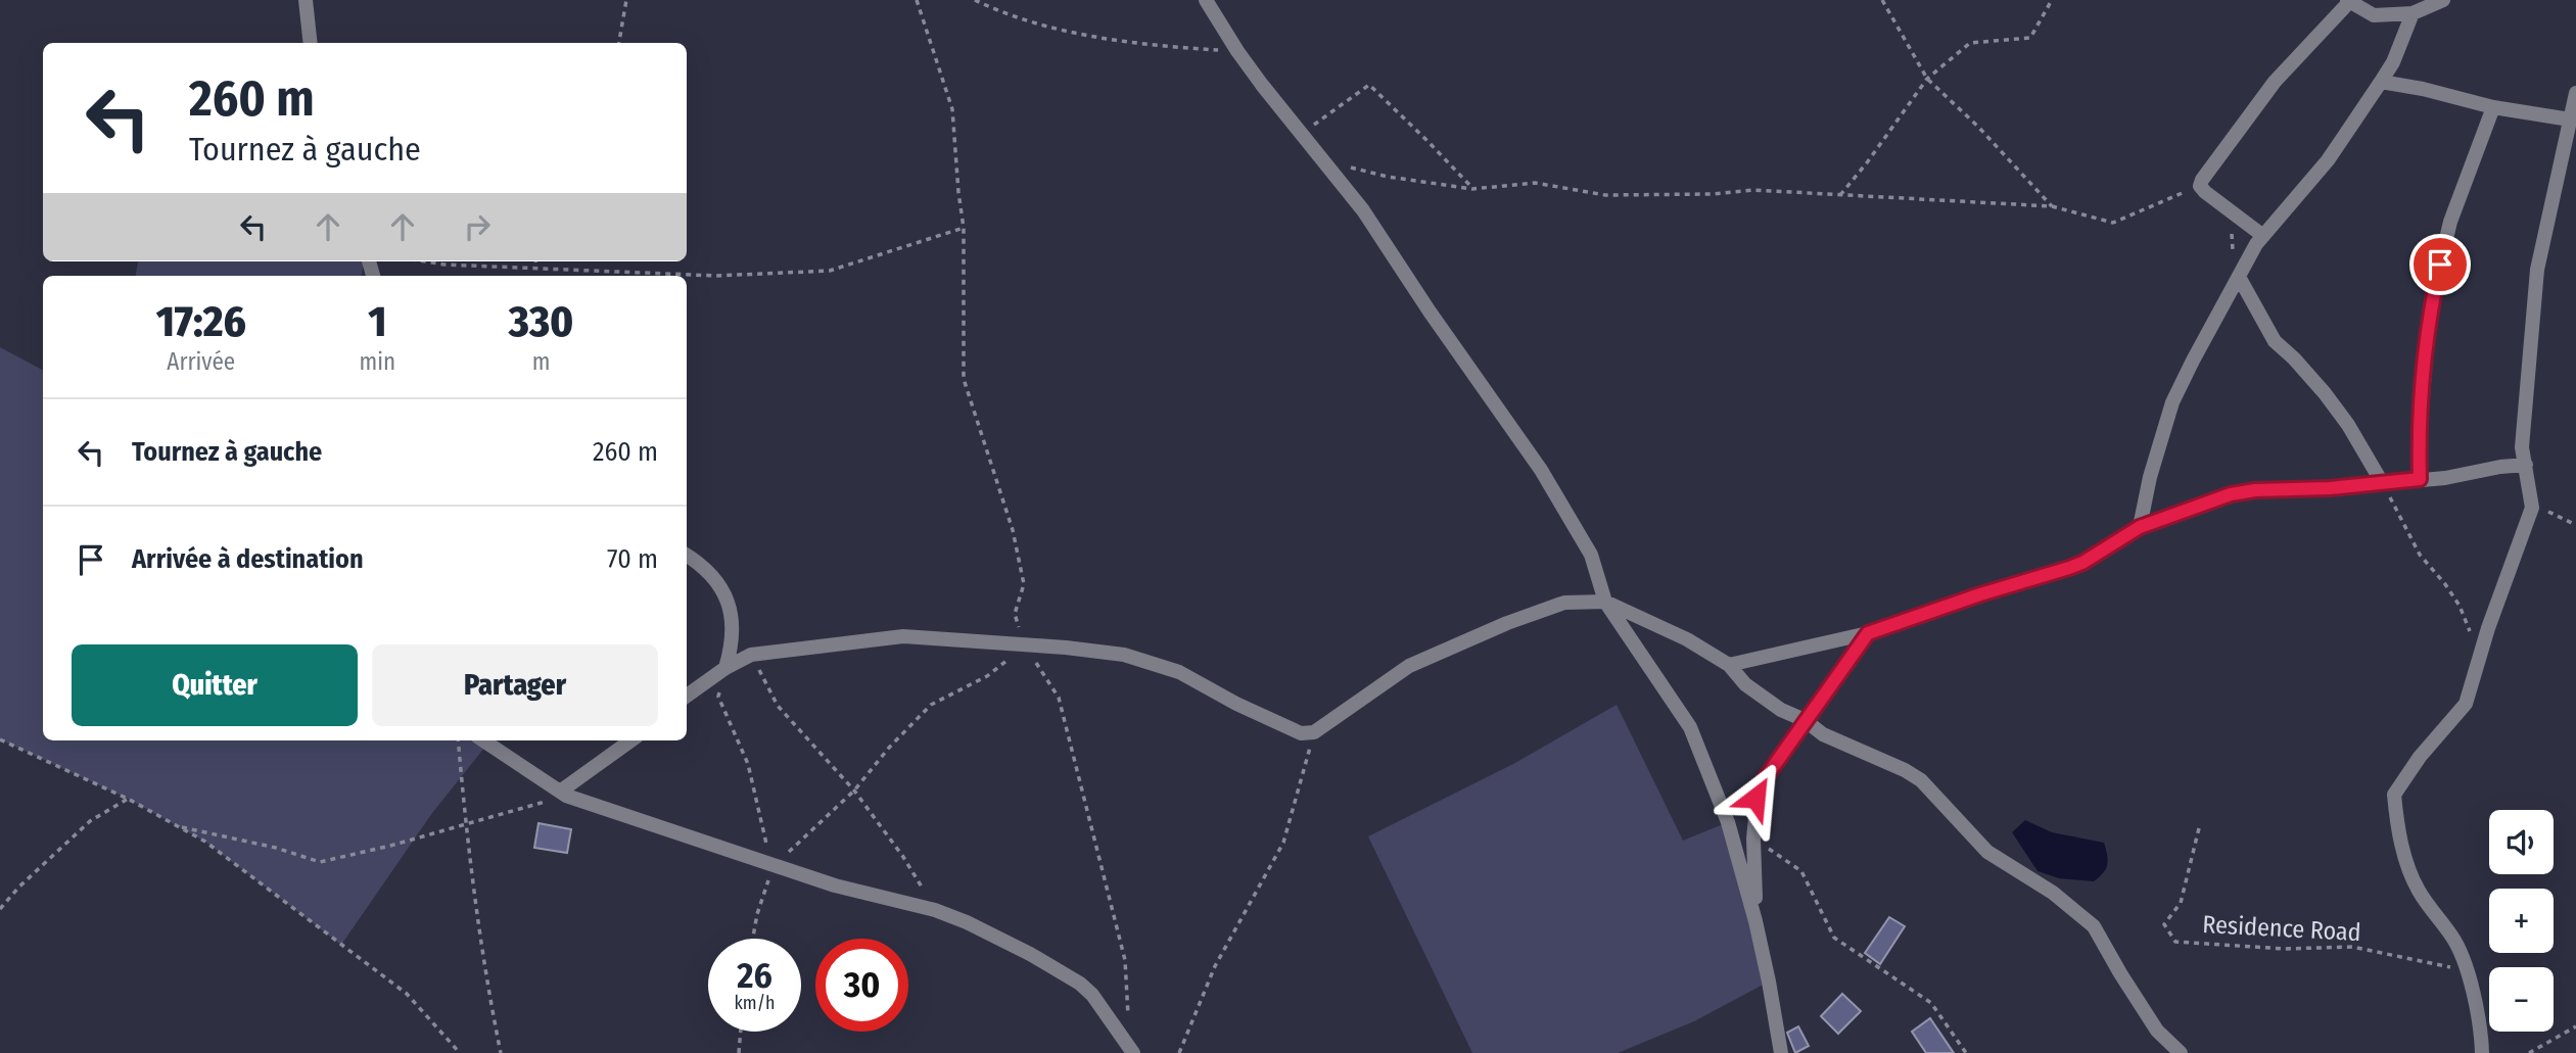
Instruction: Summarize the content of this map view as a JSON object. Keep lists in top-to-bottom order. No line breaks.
{"streets":{"path":["Residence Road"]},"page":{"turn":["260 m","Tournez à gauche"],"eta":["17:26","Arrivée","1","min","330","m"],"list":[{"name":"Tournez à gauche","value":"260 m"},{"name":"Arrivée à destination","value":"70 m"}],"buttons":["Quitter","Partager"],"map_buttons":["+","−"],"speed":"26 km/h","limit":"30"}}
